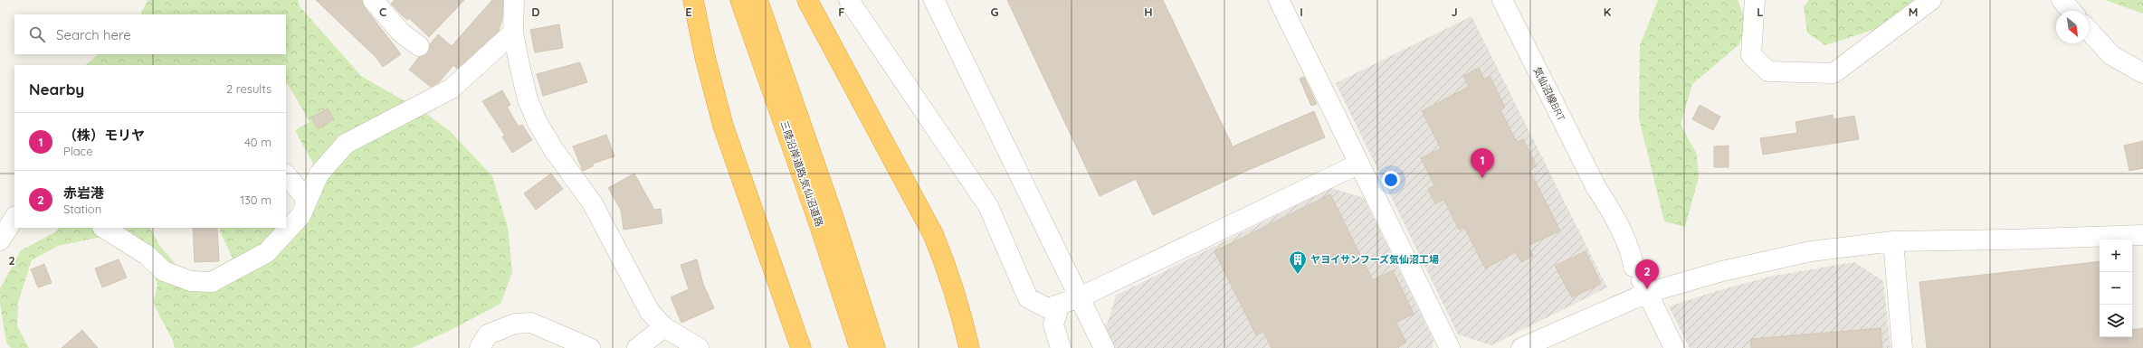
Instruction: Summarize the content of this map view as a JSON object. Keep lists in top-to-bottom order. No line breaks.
{"streets":{"highway":["三陸沿岸道路;気仙沼道路"],"street":["気仙沼線BRT"]},"places":{"building":["ヤヨイサンフーズ気仙沼工場"]},"north":"bottom right","page":{"search":"Search here","heading":["Nearby","2 results"],"list":[{"mark":"1","name":"（株）モリヤ","note":"Place","value":"40 m"},{"mark":"2","name":"赤岩港","note":"Station","value":"130 m"}],"pins":["1","2"],"map_buttons":["+","−"]},"grid":{"columns":["C","D","E","F","G","H","I","J","K","L","M"],"rows":["2"]}}
